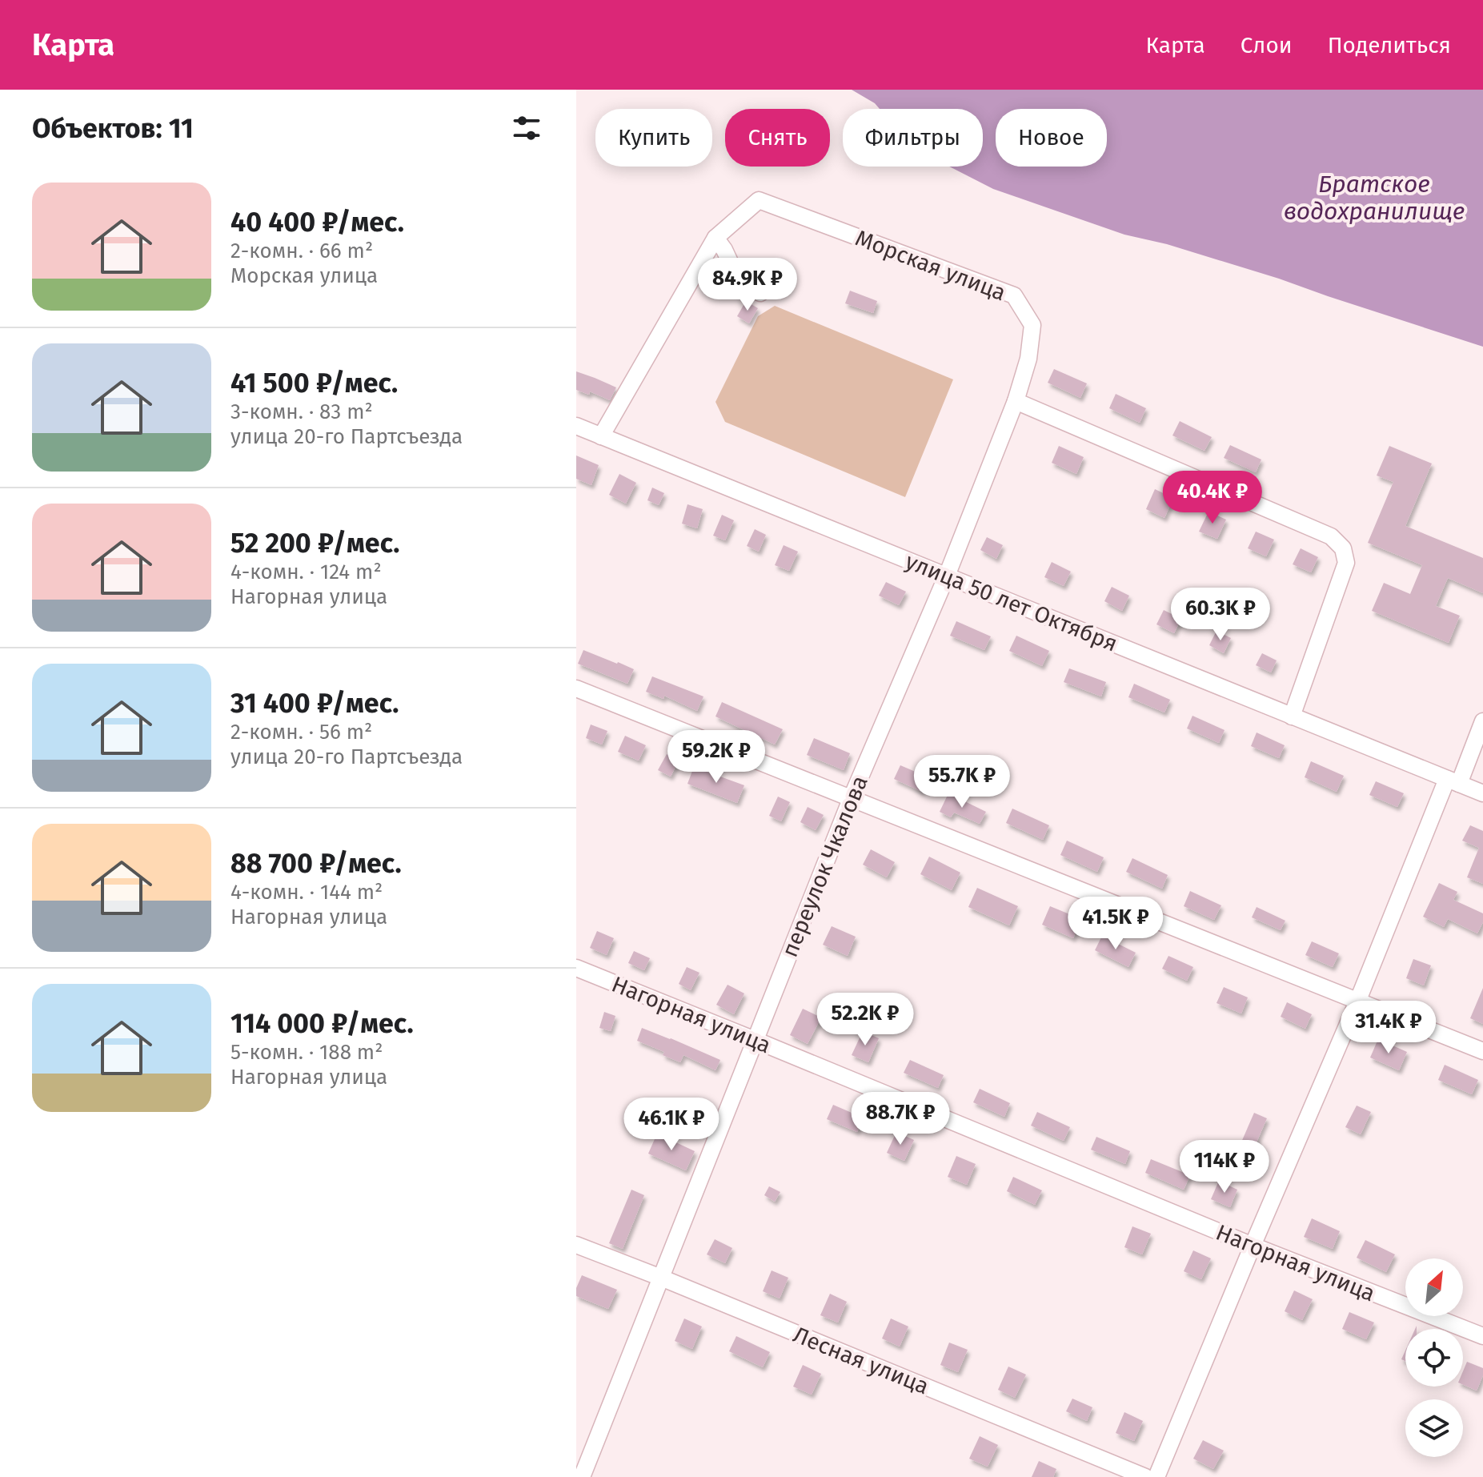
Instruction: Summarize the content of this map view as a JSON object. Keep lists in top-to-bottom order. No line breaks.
{"streets":{"street":["Морская улица","улица 50 лет Октября","переулок Чкалова","Нагорная улица","Лесная улица"]},"crossings":[["Морская улица","улица 50 лет Октября"],["Морская улица","переулок Чкалова"],["улица 50 лет Октября","переулок Чкалова"],["переулок Чкалова","Нагорная улица"],["переулок Чкалова","Лесная улица"]],"water":["Братское водохранилище"],"north":"top right","page":{"header":"Карта","nav":["Карта","Слои","Поделиться"],"heading":"Объектов: 11","chip":["Купить","Снять","Фильтры","Новое"],"list":[{"name":"40 400 ₽/мес.","note":"2-комн. · 66 m² · Морская улица"},{"name":"41 500 ₽/мес.","note":"3-комн. · 83 m² · улица 20-го Партсъезда"},{"name":"52 200 ₽/мес.","note":"4-комн. · 124 m² · Нагорная улица"},{"name":"31 400 ₽/мес.","note":"2-комн. · 56 m² · улица 20-го Партсъезда"},{"name":"88 700 ₽/мес.","note":"4-комн. · 144 m² · Нагорная улица"},{"name":"114 000 ₽/мес.","note":"5-комн. · 188 m² · Нагорная улица"}],"price":["84.9K ₽","40.4K ₽","60.3K ₽","59.2K ₽","55.7K ₽","41.5K ₽","52.2K ₽","31.4K ₽","88.7K ₽","46.1K ₽","114K ₽"]}}
